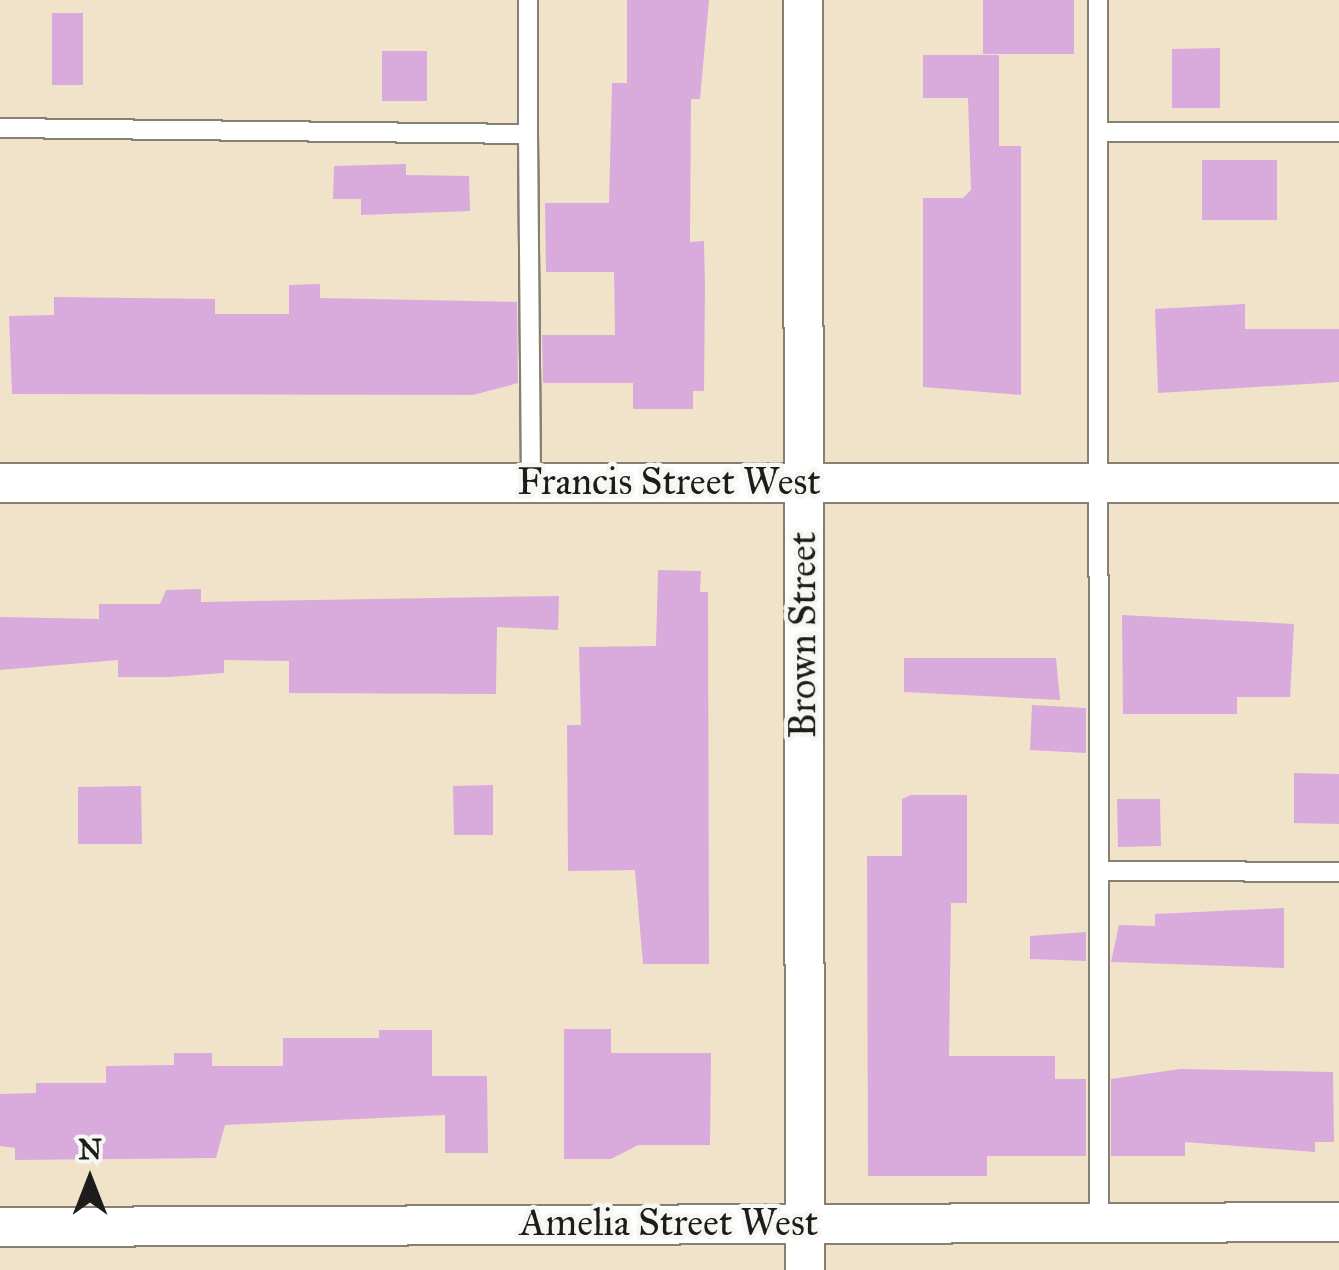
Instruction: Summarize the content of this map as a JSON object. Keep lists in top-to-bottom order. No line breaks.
{"streets":{"street":["Francis Street West","Brown Street","Amelia Street West"]},"crossings":[["Francis Street West","Brown Street"],["Brown Street","Amelia Street West"]],"north":"top"}
